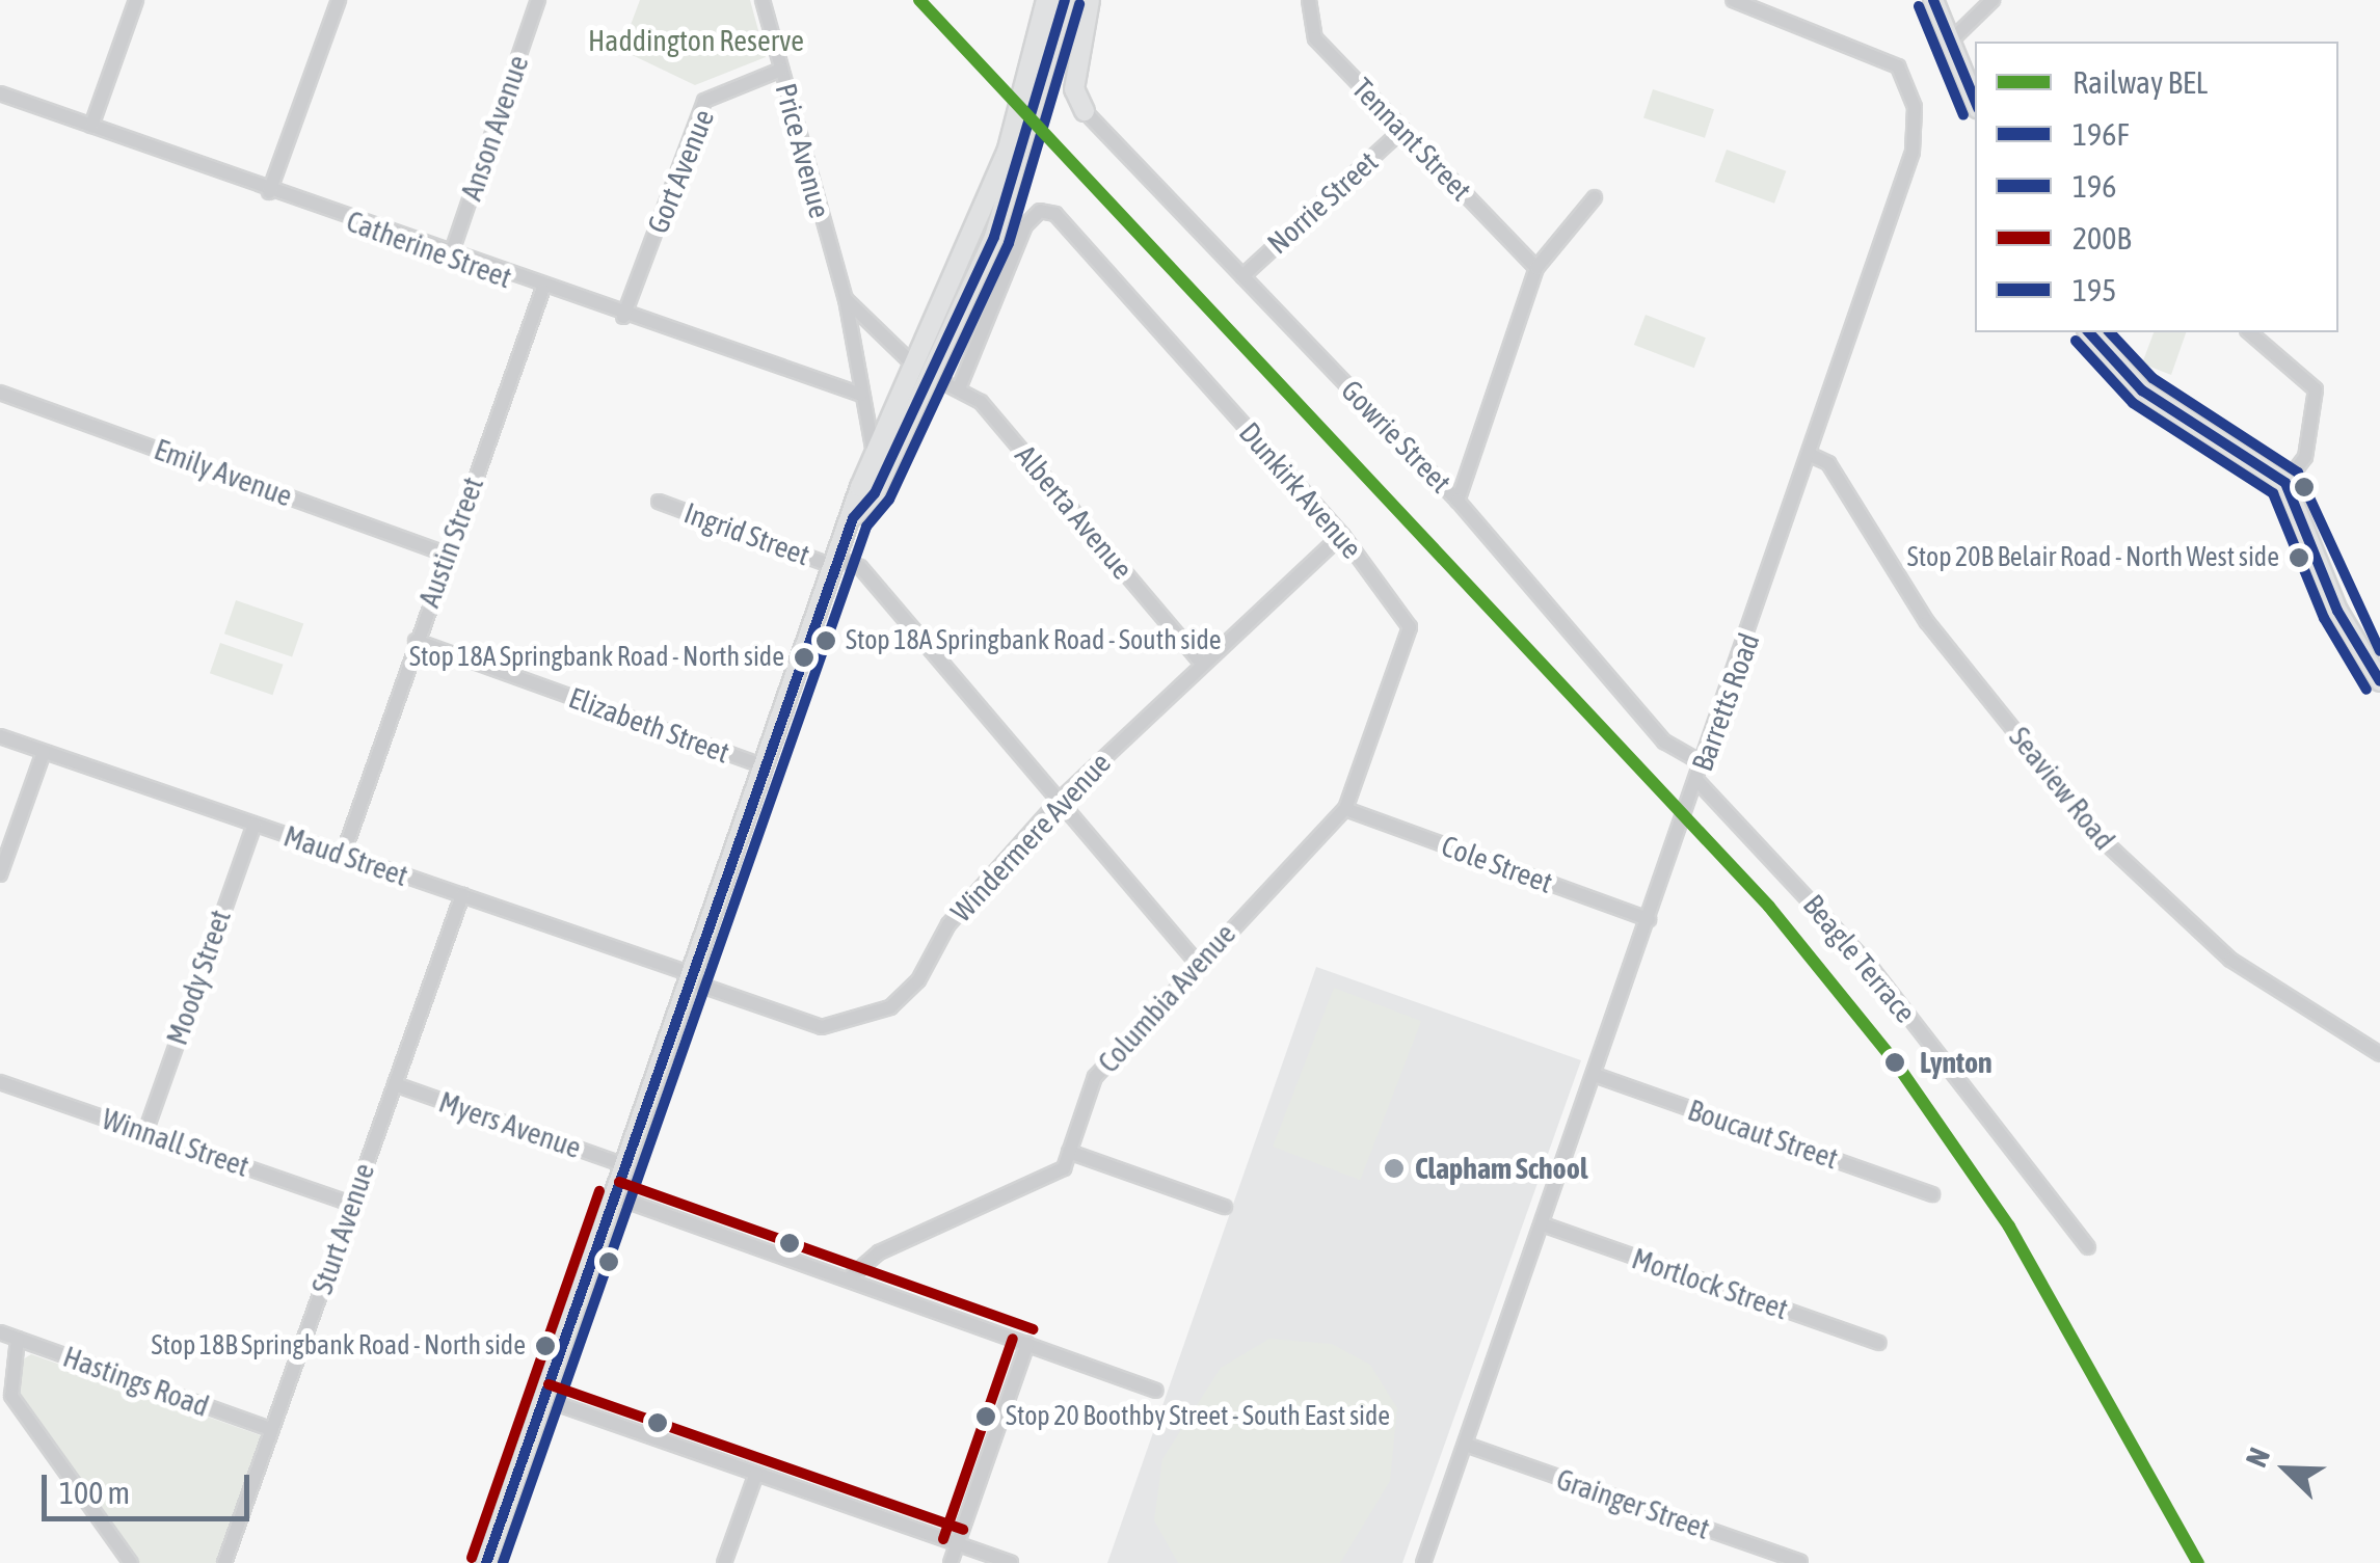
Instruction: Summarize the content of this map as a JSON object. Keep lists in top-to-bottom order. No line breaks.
{"streets":{"street":["Anson Avenue","Tennant Street","Price Avenue","Gort Avenue","Norrie Street","Catherine Street","Gowrie Street","Emily Avenue","Dunkirk Avenue","Alberta Avenue","Ingrid Street","Austin Street","Barretts Road","Elizabeth Street","Seaview Road","Windermere Avenue","Maud Street","Cole Street","Beagle Terrace","Moody Street","Columbia Avenue","Myers Avenue","Boucaut Street","Winnall Street","Sturt Avenue","Mortlock Street","Hastings Road","Grainger Street"]},"crossings":[["Anson Avenue","Catherine Street"],["Tennant Street","Norrie Street"],["Price Avenue","Gort Avenue"],["Price Avenue","Catherine Street"],["Gort Avenue","Catherine Street"],["Norrie Street","Gowrie Street"],["Catherine Street","Austin Street"],["Gowrie Street","Barretts Road"],["Emily Avenue","Austin Street"],["Dunkirk Avenue","Alberta Avenue"],["Dunkirk Avenue","Windermere Avenue"],["Dunkirk Avenue","Cole Street"],["Dunkirk Avenue","Columbia Avenue"],["Alberta Avenue","Windermere Avenue"],["Ingrid Street","Windermere Avenue"],["Ingrid Street","Columbia Avenue"],["Austin Street","Elizabeth Street"],["Austin Street","Maud Street"],["Barretts Road","Seaview Road"],["Barretts Road","Cole Street"],["Barretts Road","Beagle Terrace"],["Barretts Road","Boucaut Street"],["Barretts Road","Mortlock Street"],["Barretts Road","Grainger Street"],["Windermere Avenue","Maud Street"],["Maud Street","Moody Street"],["Maud Street","Sturt Avenue"],["Cole Street","Columbia Avenue"],["Moody Street","Winnall Street"],["Myers Avenue","Sturt Avenue"],["Winnall Street","Sturt Avenue"],["Sturt Avenue","Hastings Road"]],"parks":["Haddington Reserve"],"places":["Stop 20B Belair Road - North West side","Stop 18A Springbank Road - South side","Stop 18A Springbank Road - North side","Lynton","Clapham School","Stop 18B Springbank Road - North side","Stop 20 Boothby Street - South East side"],"lines":["rail line BEL","transit line 196F","transit line 196","transit line 195","transit line 200B"],"legend":["Railway BEL","196F","196","200B","195"],"scale_bar":"100 m","north":"top left"}
